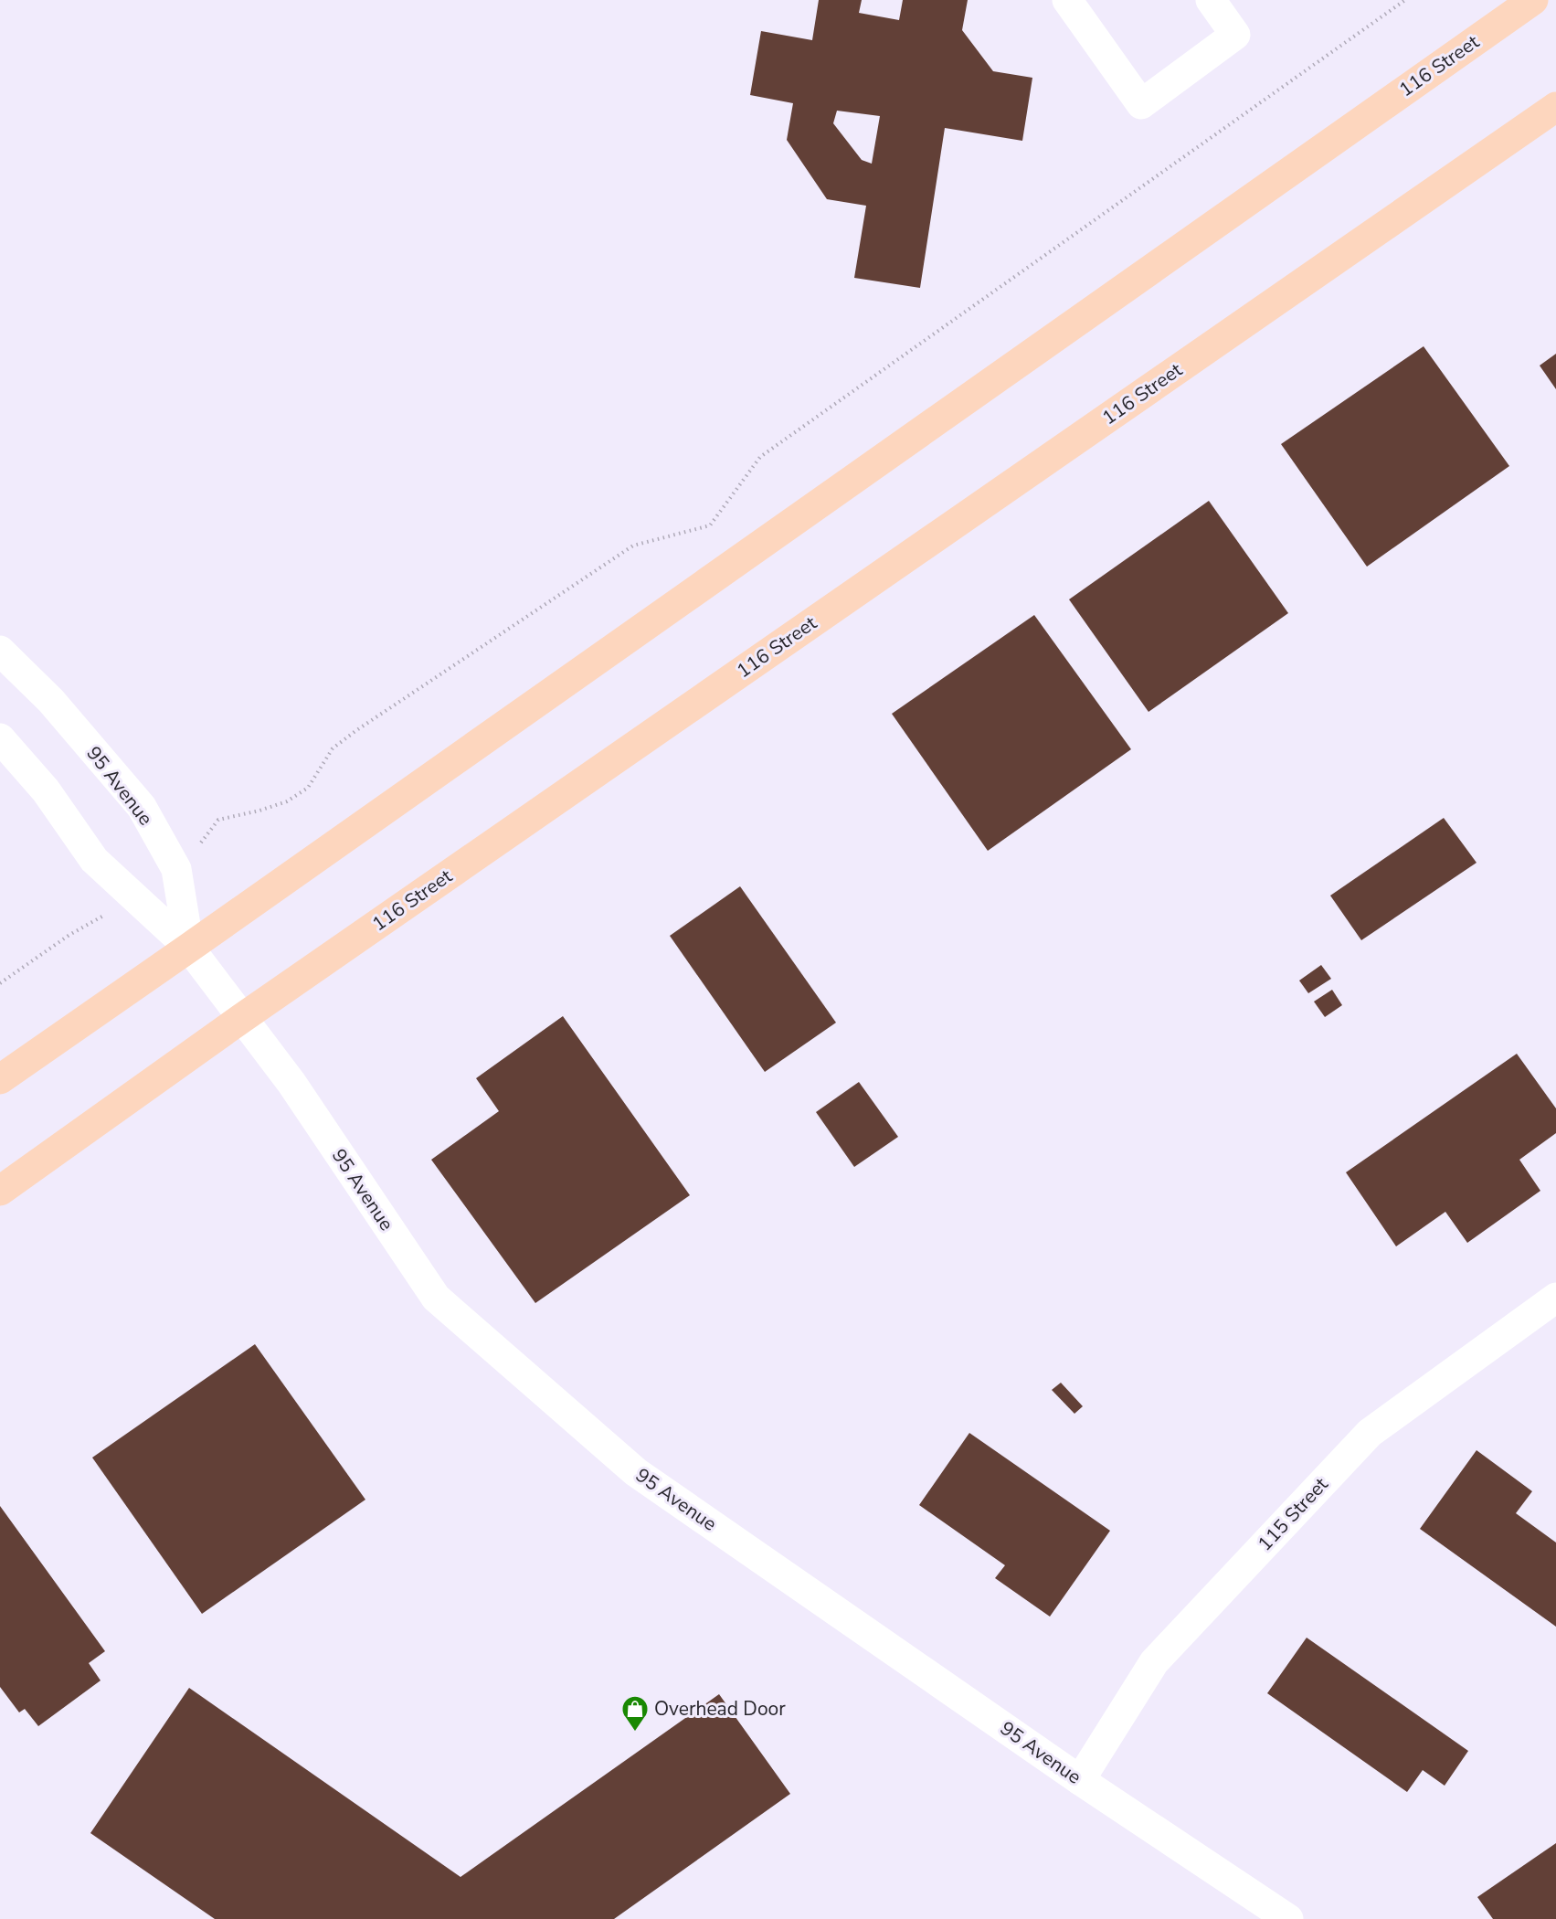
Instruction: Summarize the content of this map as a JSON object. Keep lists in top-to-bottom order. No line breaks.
{"streets":{"main road":["116 Street"],"street":["95 Avenue","115 Street"]},"crossings":[["116 Street","95 Avenue"],["95 Avenue","115 Street"]],"places":{"shop":["Overhead Door"]}}
